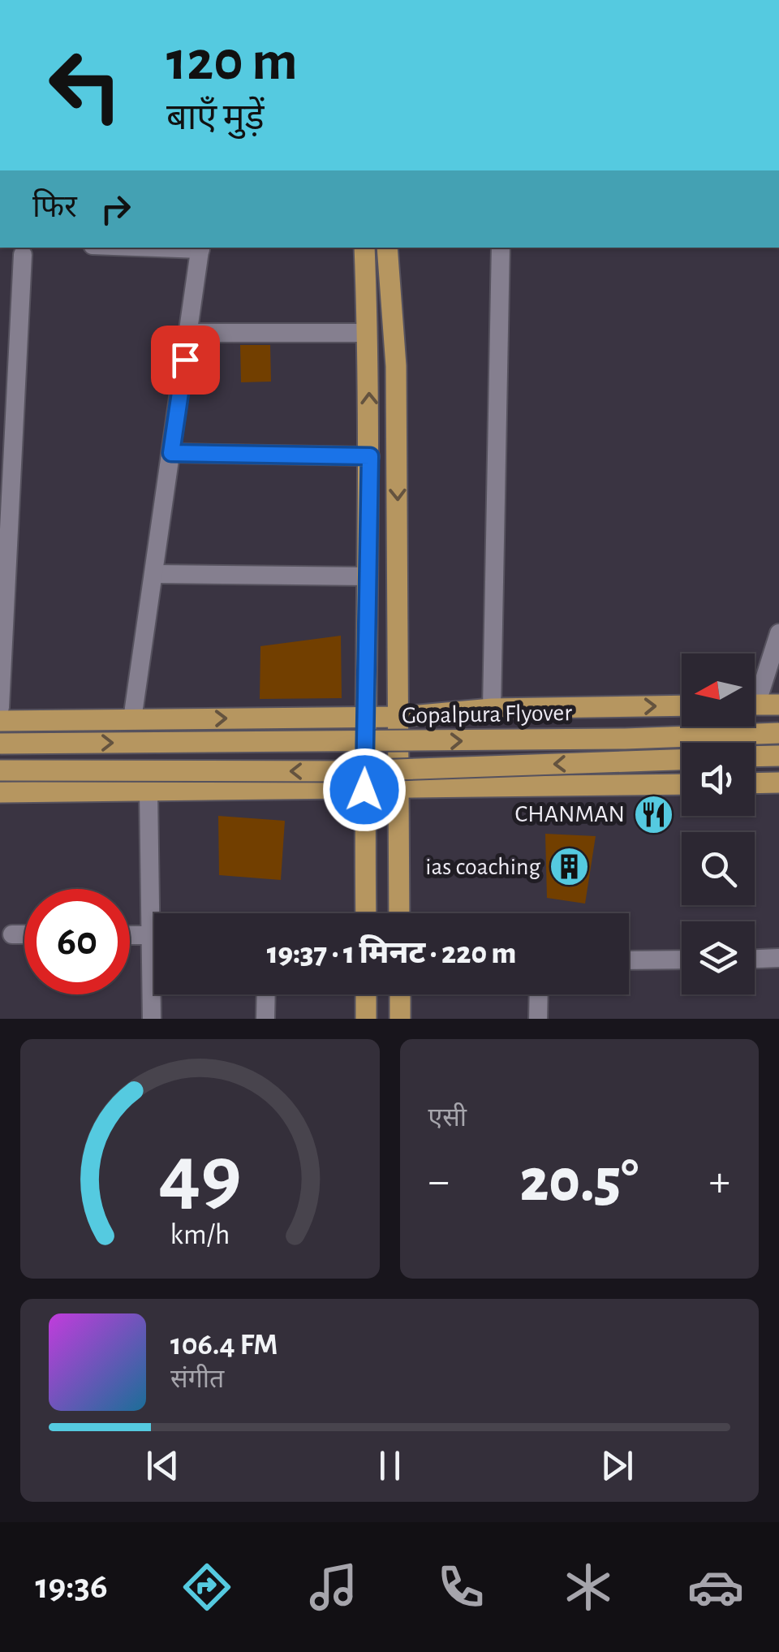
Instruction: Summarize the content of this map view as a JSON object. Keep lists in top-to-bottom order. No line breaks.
{"streets":{"main road":["Gopalpura Flyover"]},"places":{"restaurant":["CHANMAN"],"building":["ias coaching"]},"north":"left","page":{"turn":["120 m","बाएँ मुड़ें"],"then":"फिर","limit":"60","trip":"19:37 · 1 मिनट · 220 m","tile":"एसी","heat":["−","20.5°","+"],"song":["106.4 FM","संगीत"],"tabs":"19:36","gauge":["49","km/h"]}}
